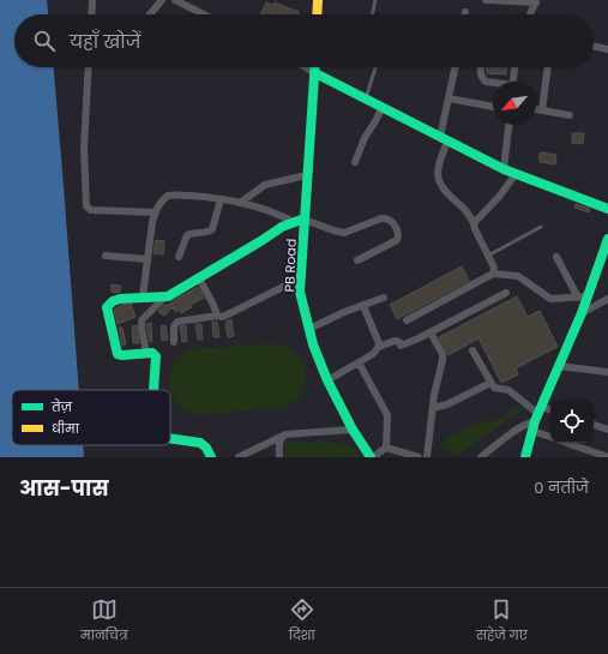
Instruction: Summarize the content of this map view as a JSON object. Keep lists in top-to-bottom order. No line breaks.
{"streets":{"street":["PB Road"]},"legend":["तेज़","धीमा"],"north":"bottom left","page":{"search":"यहाँ खोजें","heading":["आस-पास","0 नतीजे"],"nav":["मानचित्र","दिशा","सहेजे गए"]}}
